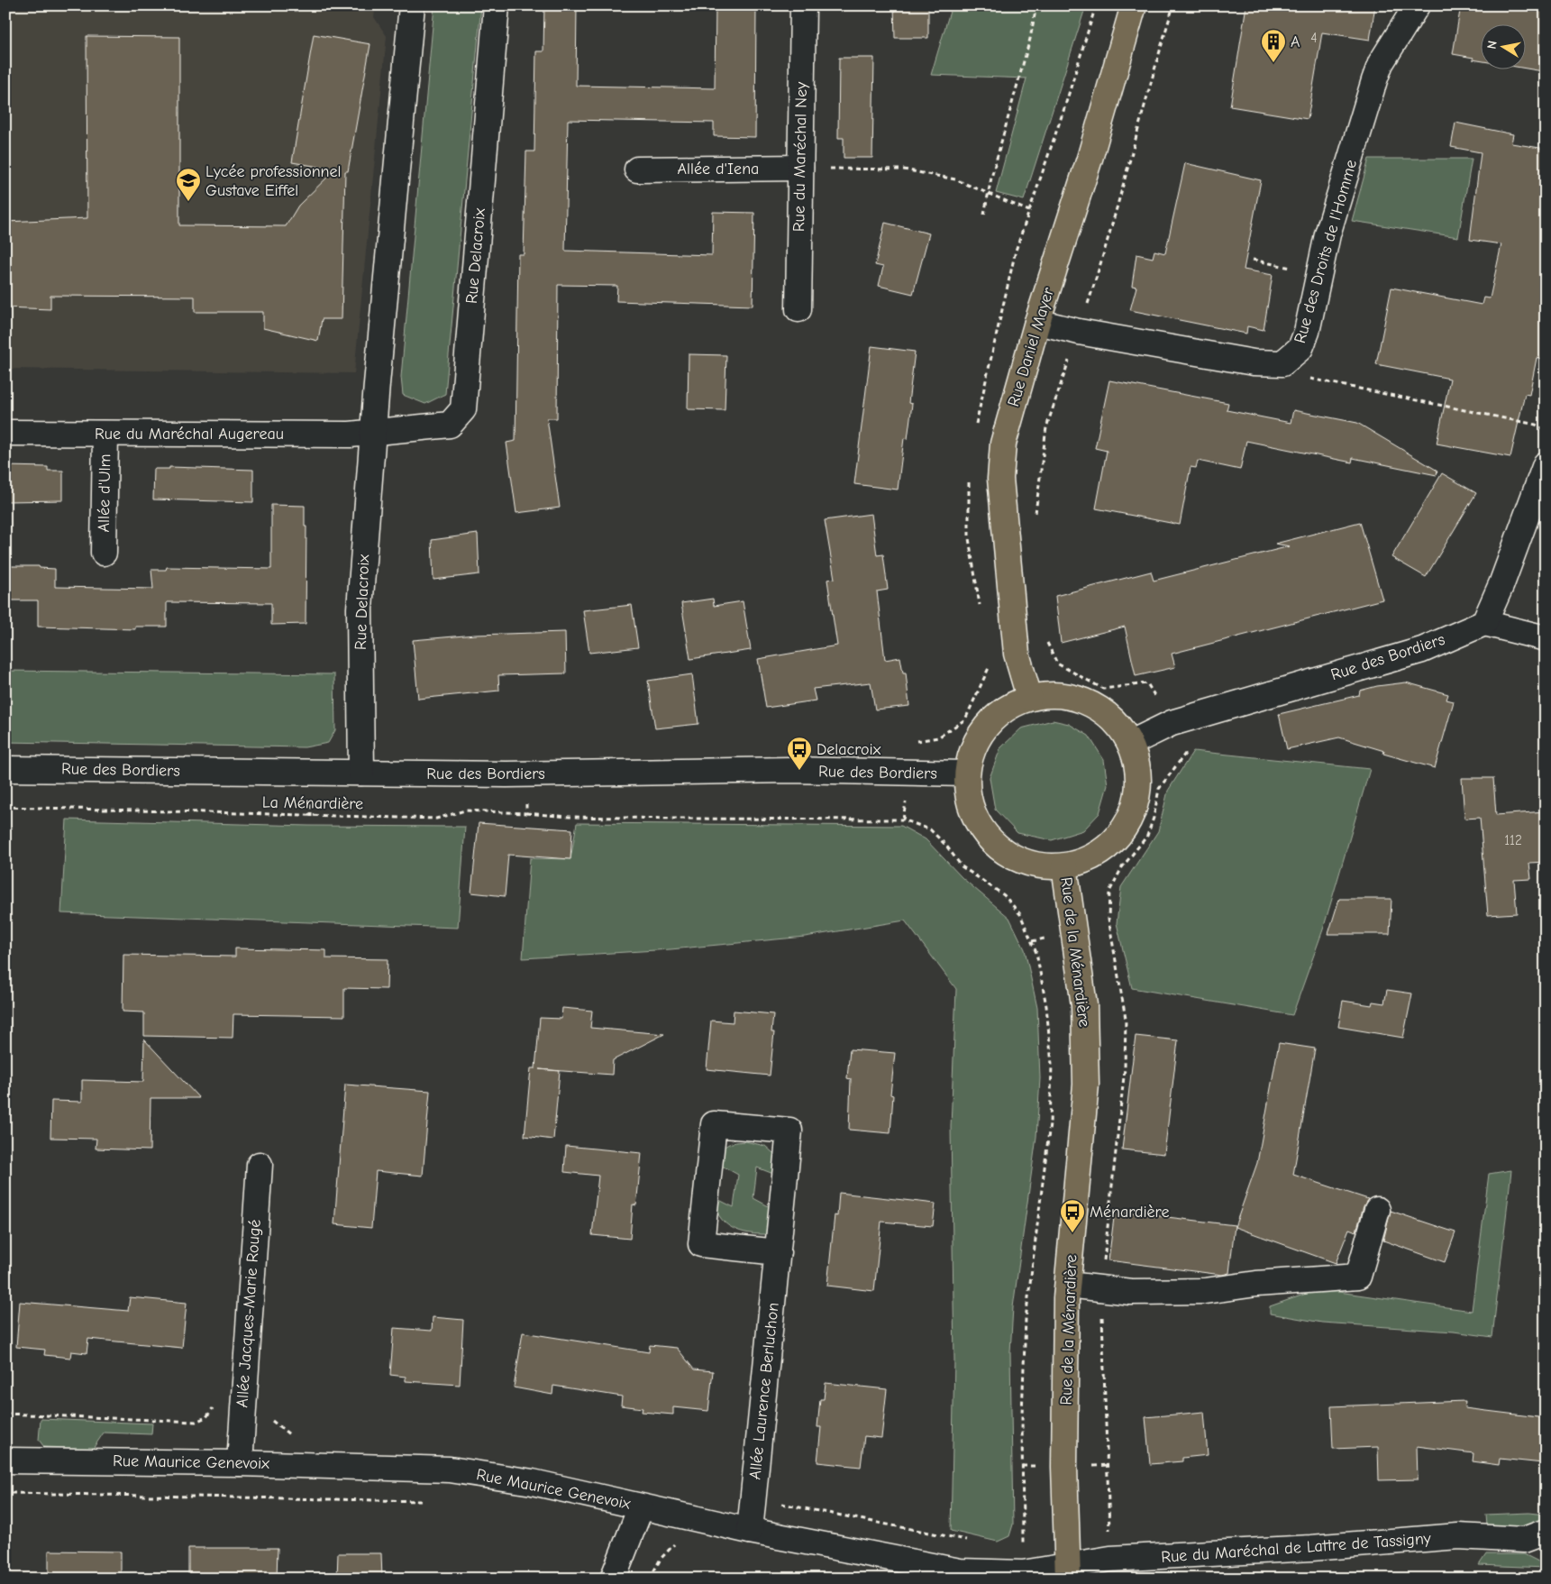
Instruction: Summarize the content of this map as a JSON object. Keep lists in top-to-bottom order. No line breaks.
{"streets":{"main road":["Rue Daniel Mayer","Rue de la Ménardière"],"street":["Rue du Maréchal Ney","Allée d'Iena","Rue des Droits de l'Homme","Rue Delacroix","Rue du Maréchal Augereau","Allée d'Ulm","Rue des Bordiers","Allée Jacques-Marie Rougé","Allée Laurence Berluchon","Rue Maurice Genevoix","Rue du Maréchal de Lattre de Tassigny"],"path":["La Ménardière"]},"crossings":[["Rue du Maréchal Ney","Allée d'Iena"],["Rue Delacroix","Rue du Maréchal Augereau"],["Rue Delacroix","Rue des Bordiers"],["Rue du Maréchal Augereau","Allée d'Ulm"],["La Ménardière","Rue Maurice Genevoix"],["Rue de la Ménardière","Rue Maurice Genevoix"],["Rue de la Ménardière","Rue du Maréchal de Lattre de Tassigny"],["Allée Jacques-Marie Rougé","Rue Maurice Genevoix"],["Allée Laurence Berluchon","Rue Maurice Genevoix"],["Rue Maurice Genevoix","Rue du Maréchal de Lattre de Tassigny"]],"places":{"building":["A"],"school or university":["Lycée professionnel Gustave Eiffel"],"bus stop":["Delacroix","Ménardière"]},"house_numbers":["4","112"],"north":"left"}
